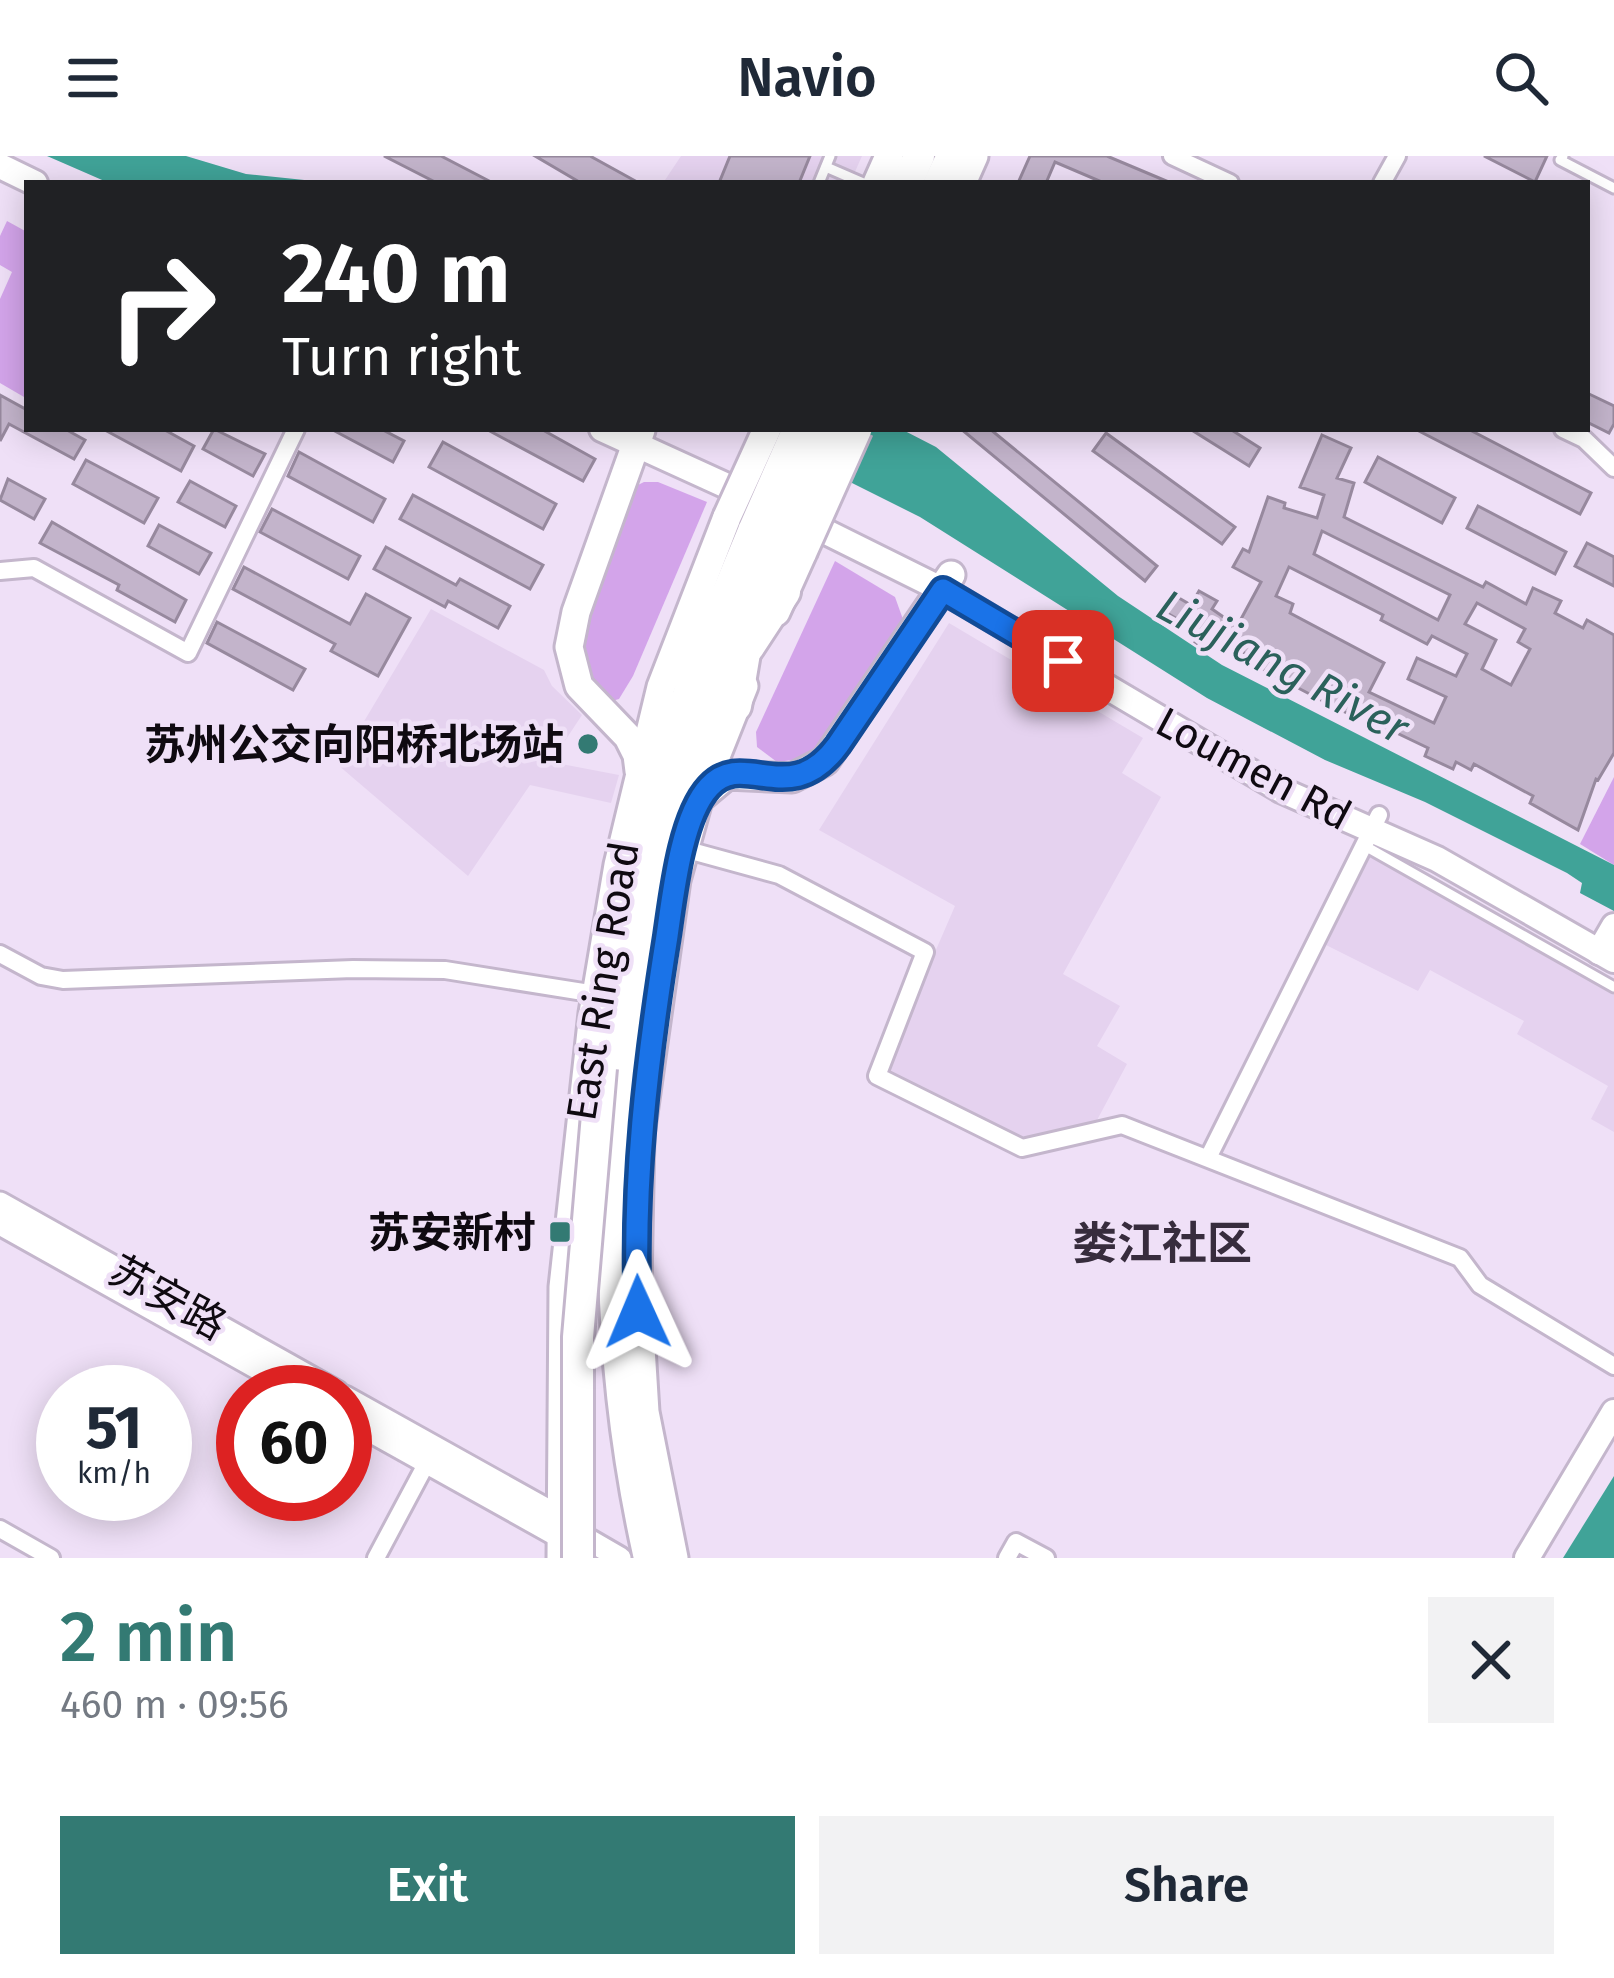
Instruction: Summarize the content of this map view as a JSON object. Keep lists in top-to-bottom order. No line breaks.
{"streets":{"main road":["Loumen Rd","East Ring Road"],"street":["苏安路"]},"districts":["娄江社区"],"water":["Liujiang River"],"places":{"other":["苏州公交向阳桥北场站"],"transit":["苏安新村"]},"page":{"header":"Navio","turn":["240 m","Turn right"],"speed":"51 km/h","limit":"60","heading":["2 min","460 m · 09:56"],"buttons":["Exit","Share"]}}
